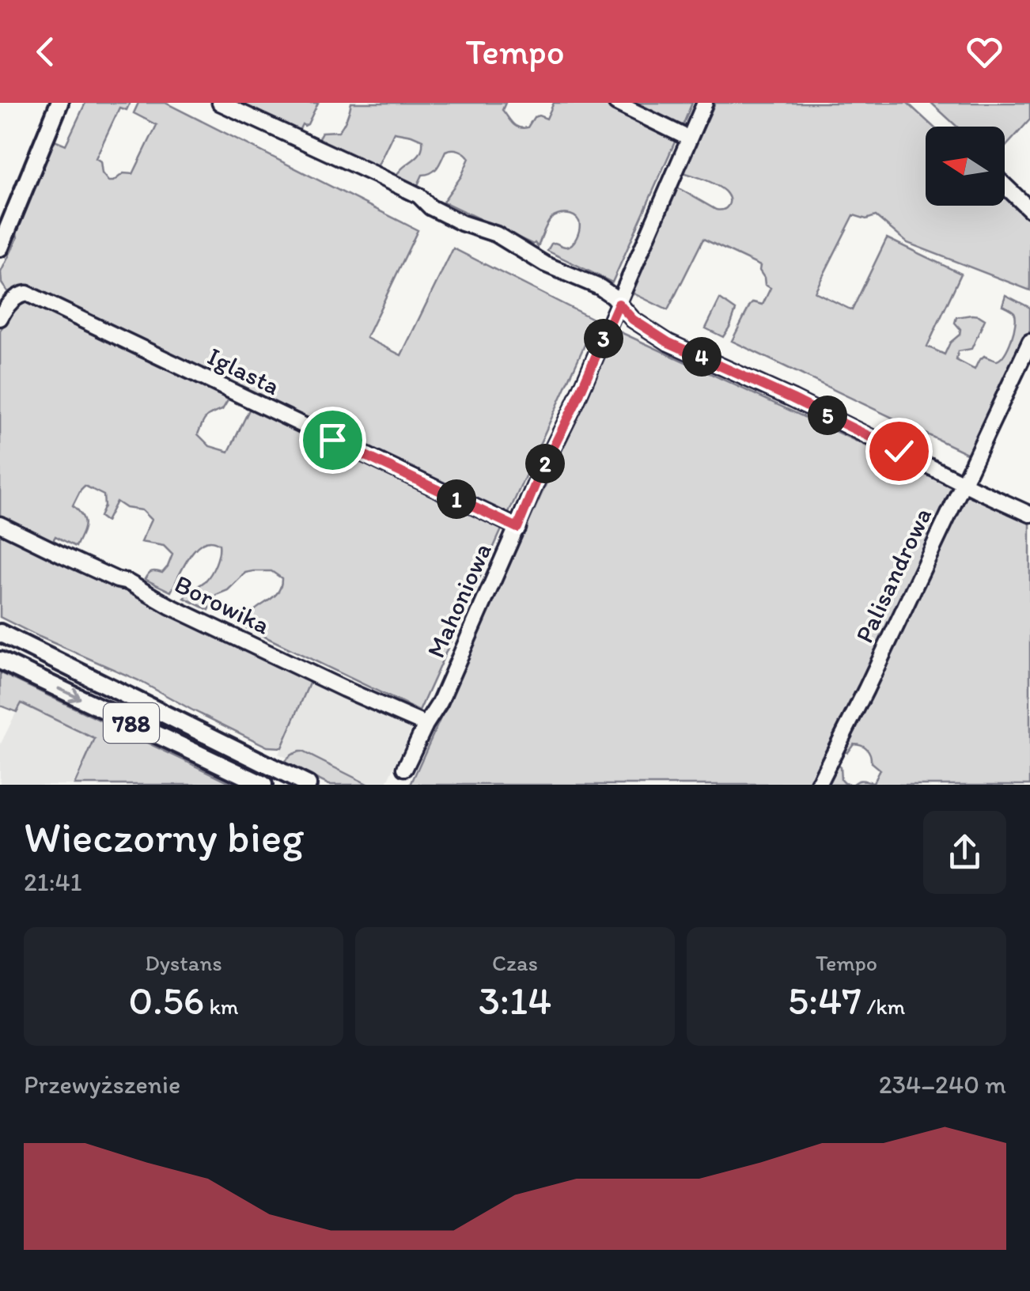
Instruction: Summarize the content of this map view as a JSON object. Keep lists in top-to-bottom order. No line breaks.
{"streets":{"main road":["788"],"street":["Iglasta","Palisandrowa","Mahoniowa","Borowika"]},"crossings":[["Iglasta","Mahoniowa"],["Mahoniowa","Borowika"]],"north":"left","page":{"header":"Tempo","pins":["3","4","5","2","1"],"heading":["Wieczorny bieg","21:41"],"stats":[["Dystans","0.56 km"],["Czas","3:14"],["Tempo","5:47 /km"]],"chart":["Przewyższenie","234–240 m"]}}
